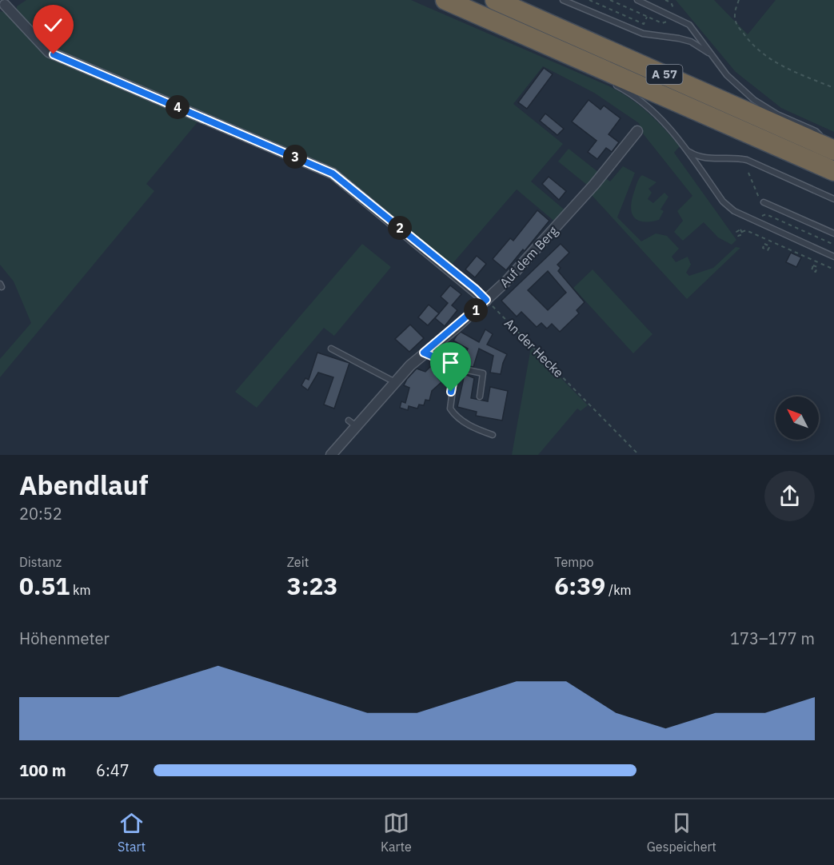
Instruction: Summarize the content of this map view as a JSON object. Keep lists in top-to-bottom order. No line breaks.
{"streets":{"highway":["A 57"],"street":["Auf dem Berg"],"path":["An der Hecke"]},"crossings":[["Auf dem Berg","An der Hecke"]],"north":"top left","page":{"pins":["4","3","2","1"],"heading":["Abendlauf","20:52"],"stats":[["Distanz","0.51 km"],["Zeit","3:23"],["Tempo","6:39 /km"]],"chart":["Höhenmeter","173–177 m"],"list":[{"name":"100 m","note":"6:47"}],"tabs":["Start","Karte","Gespeichert"]}}
